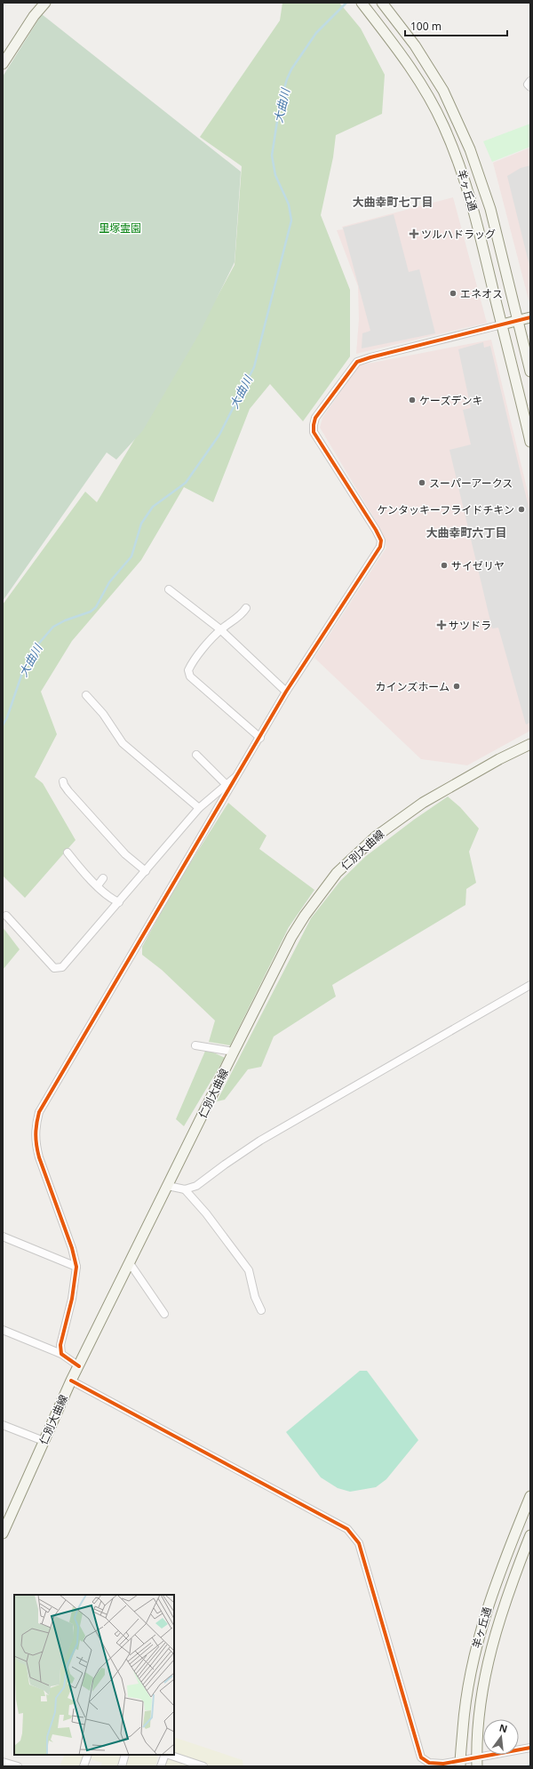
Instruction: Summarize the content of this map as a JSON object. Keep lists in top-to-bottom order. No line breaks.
{"streets":{"main road":["羊ヶ丘通","仁別大曲線"]},"districts":["大曲幸町七丁目","大曲幸町六丁目"],"water":["大曲川"],"parks":["里塚霊園"],"places":{"health":["ツルハドラッグ","サツドラ"],"other":["エネオス","ケーズデンキ","スーパーアークス","ケンタッキーフライドチキン","サイゼリヤ","カインズホーム"]},"scale_bar":"100 m","north":"top"}
